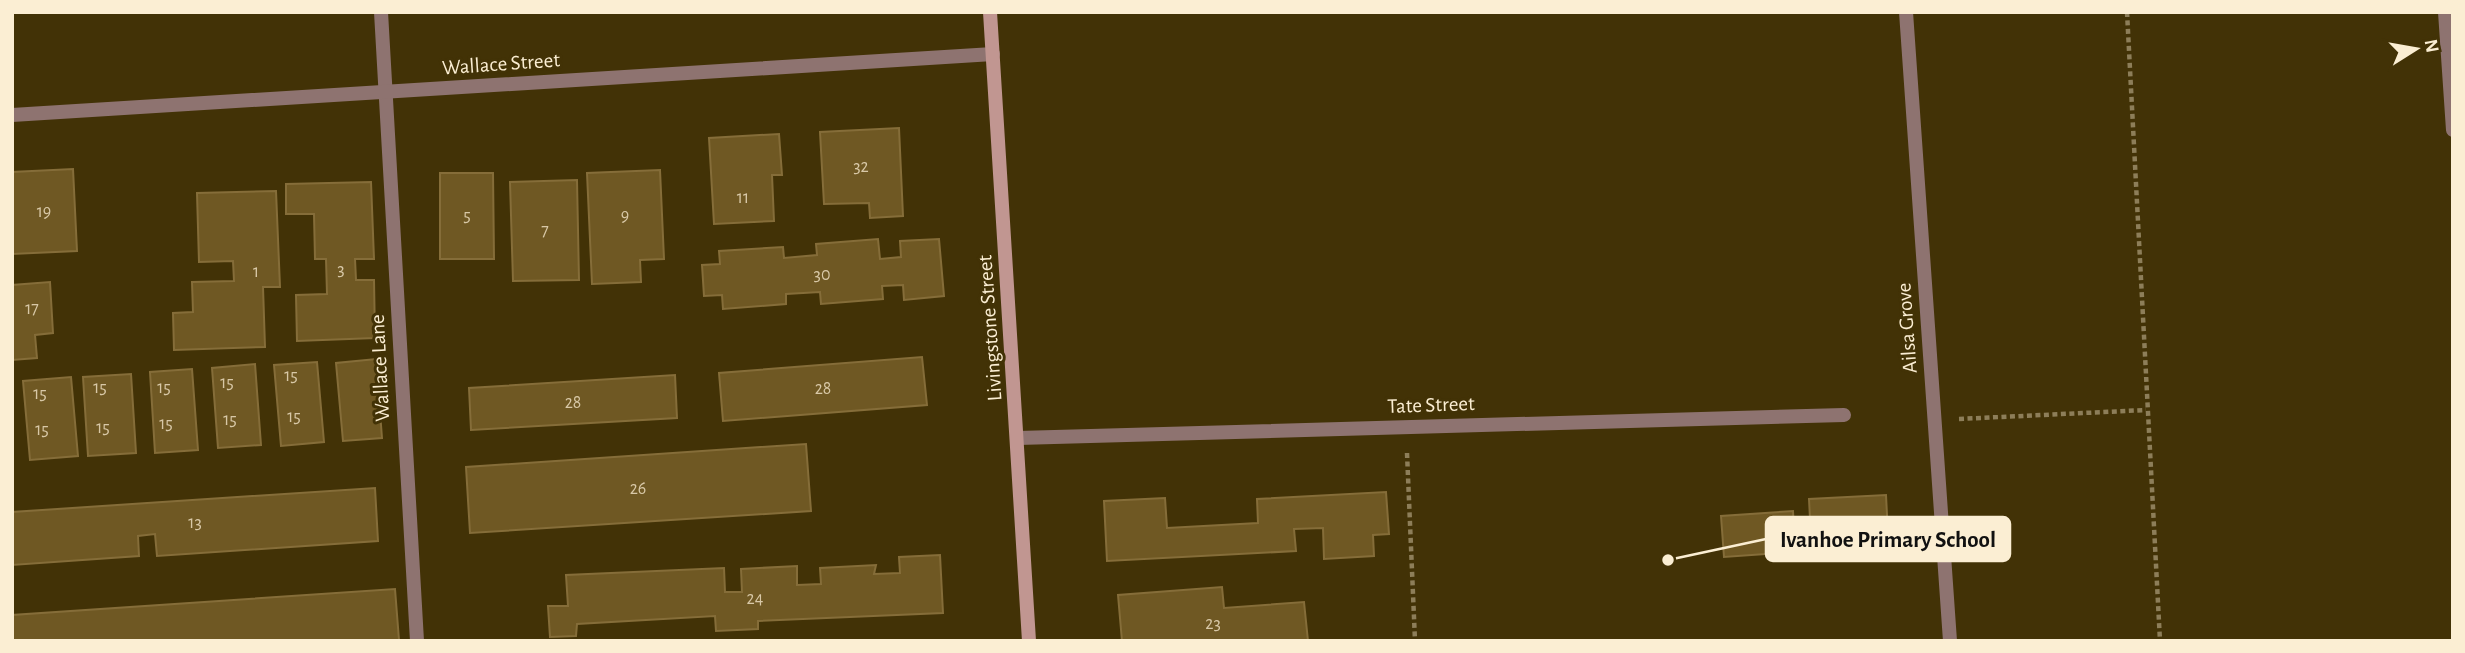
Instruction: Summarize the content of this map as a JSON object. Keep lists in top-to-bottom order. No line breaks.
{"streets":{"main road":["Livingstone Street"],"street":["Wallace Street","Ailsa Grove","Wallace Lane","Tate Street"]},"crossings":[["Wallace Street","Livingstone Street"],["Wallace Street","Wallace Lane"],["Livingstone Street","Tate Street"]],"places":["Ivanhoe Primary School"],"house_numbers":["32","11","19","5","9","7","3","1","30","17","15","15","15","15","28","15","28","15","15","15","15","15","26","13","24","23"],"north":"right"}
